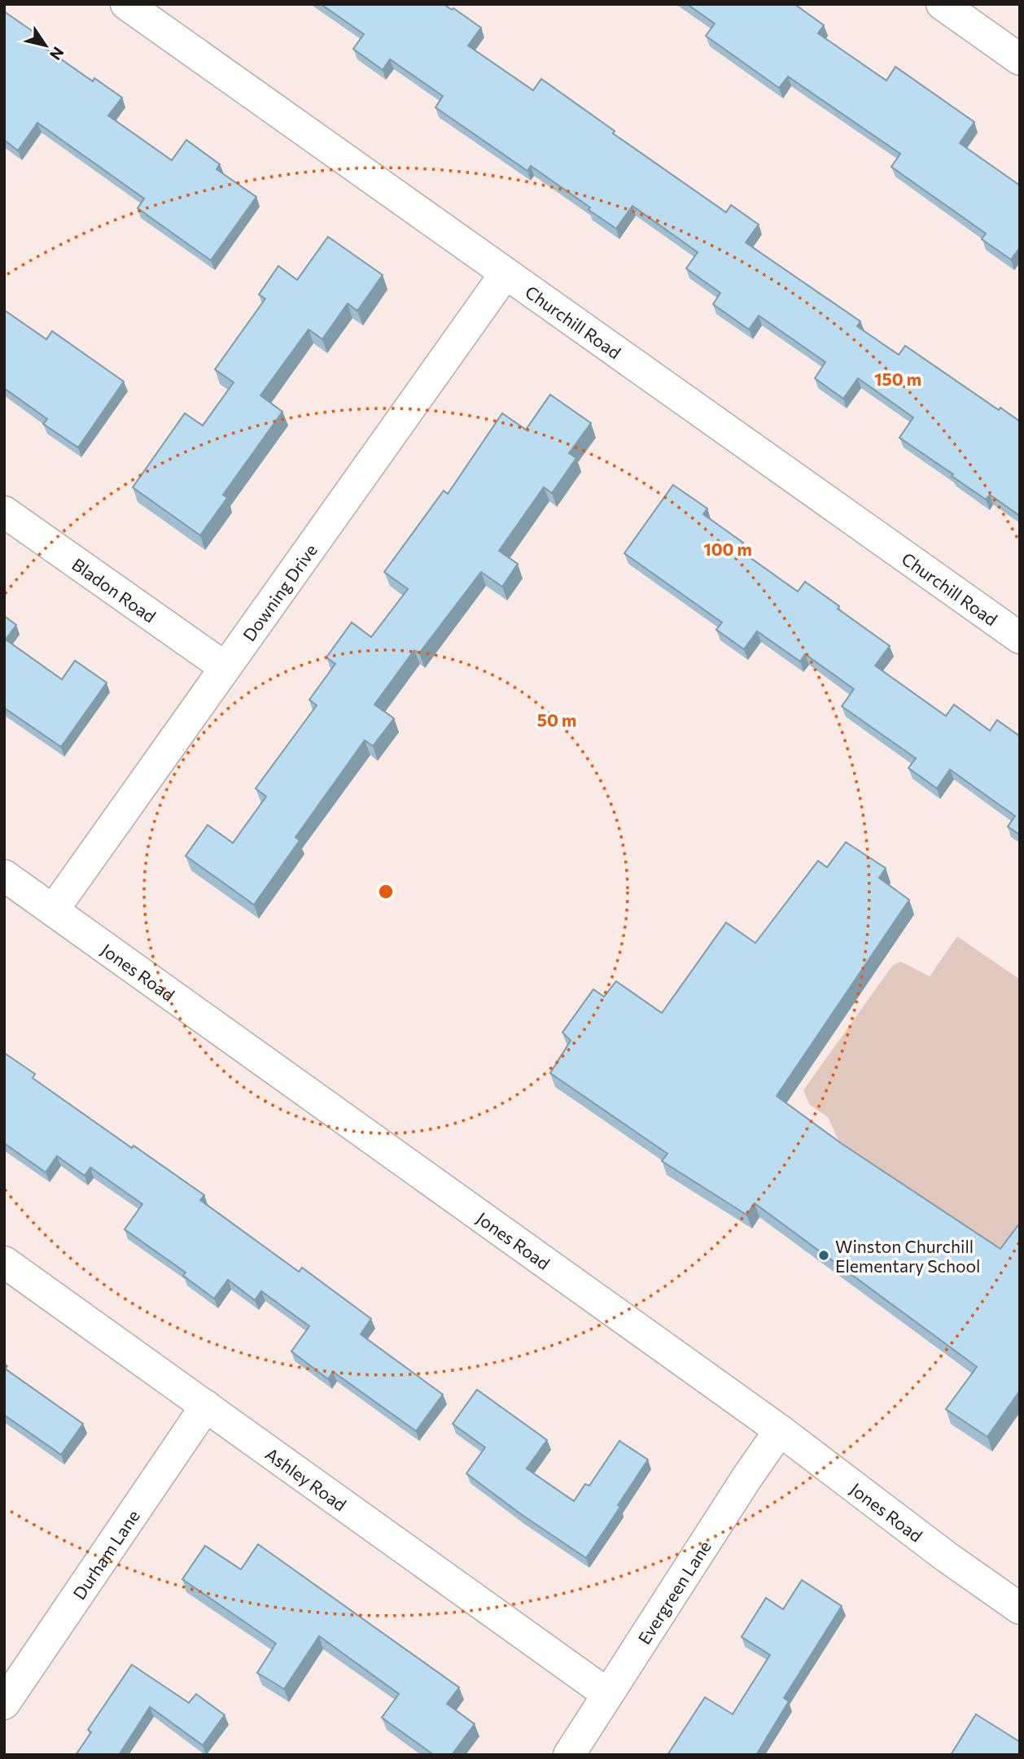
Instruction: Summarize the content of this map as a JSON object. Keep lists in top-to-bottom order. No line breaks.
{"streets":{"street":["Churchill Road","Bladon Road","Downing Drive","Jones Road","Ashley Road","Durham Lane","Evergreen Lane"]},"crossings":[["Churchill Road","Downing Drive"],["Bladon Road","Downing Drive"],["Downing Drive","Jones Road"],["Jones Road","Evergreen Lane"],["Ashley Road","Durham Lane"],["Ashley Road","Evergreen Lane"]],"places":["Winston Churchill Elementary School"],"north":"bottom right","rings":["150 m","100 m","50 m"]}
